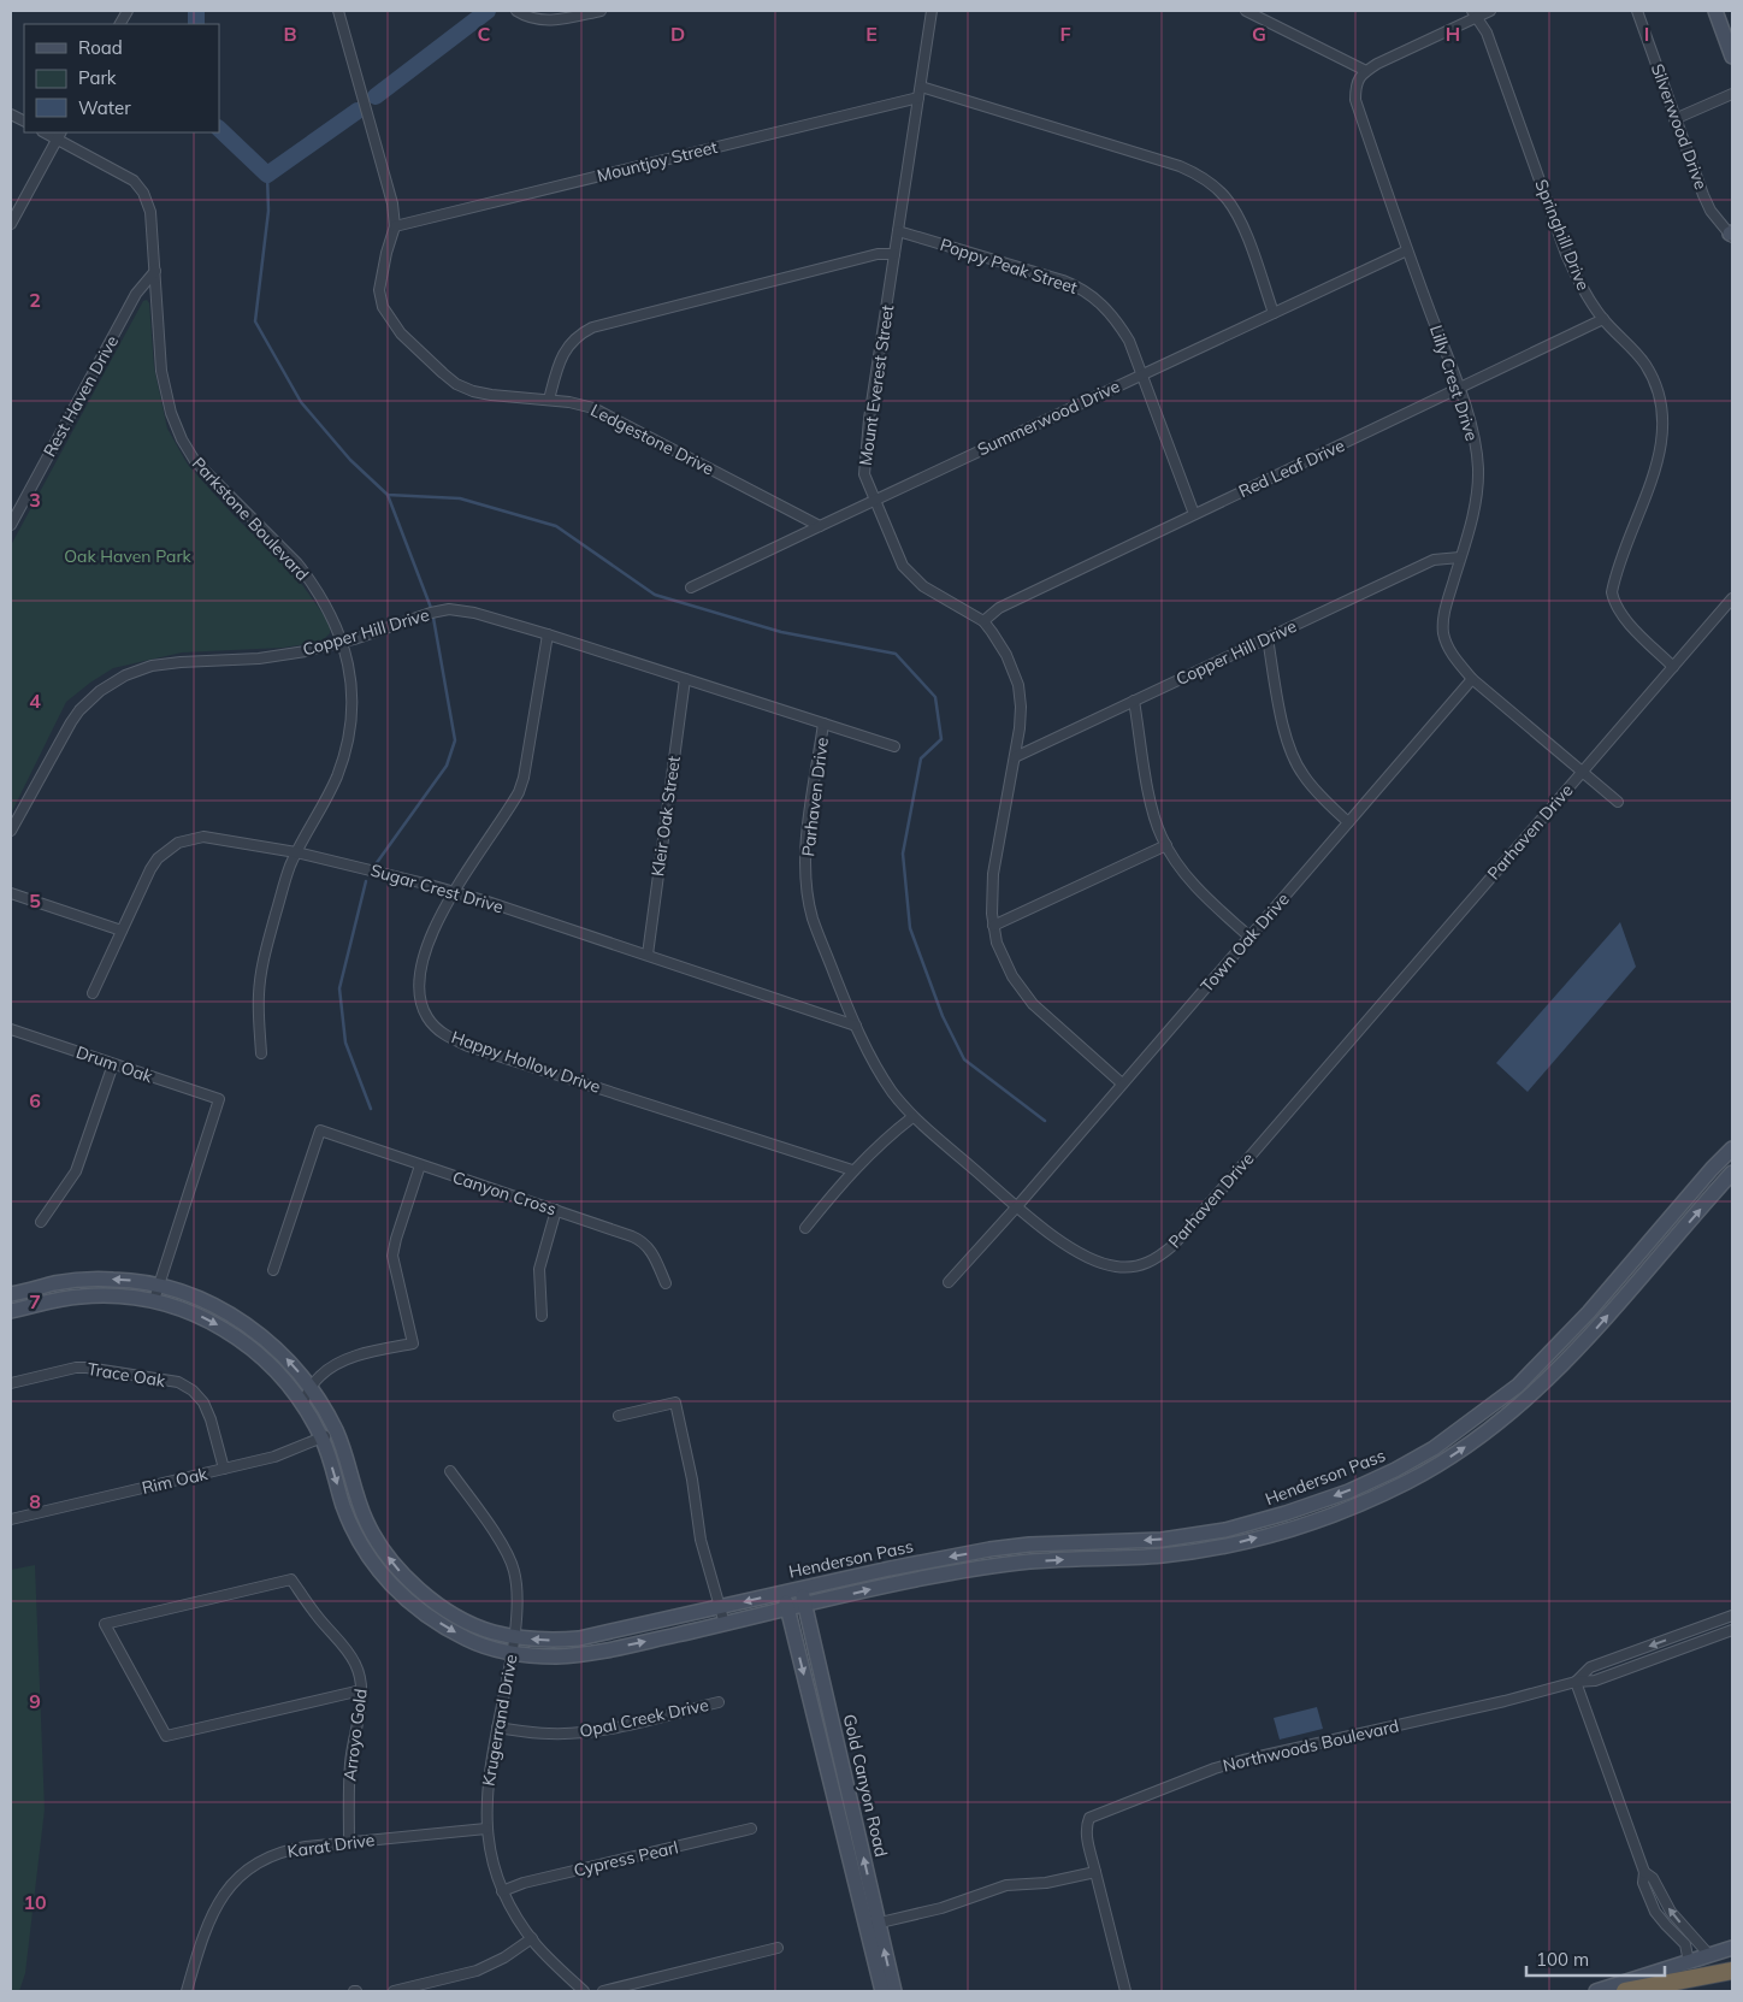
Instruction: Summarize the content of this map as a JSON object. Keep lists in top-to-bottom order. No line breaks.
{"streets":{"street":["Silverwood Drive","Mountjoy Street","Springhill Drive","Poppy Peak Street","Lilly Crest Drive","Mount Everest Street","Rest Haven Drive","Summerwood Drive","Ledgestone Drive","Red Leaf Drive","Parkstone Boulevard","Copper Hill Drive","Parhaven Drive","Kleir Oak Street","Sugar Crest Drive","Town Oak Drive","Happy Hollow Drive","Drum Oak","Canyon Cross","Trace Oak","Henderson Pass","Rim Oak","Opal Creek Drive","Krugerrand Drive","Arroyo Gold","Northwoods Boulevard","Gold Canyon Road","Karat Drive","Cypress Pearl"]},"crossings":[["Mountjoy Street","Mount Everest Street"],["Mountjoy Street","Ledgestone Drive"],["Springhill Drive","Red Leaf Drive"],["Springhill Drive","Parhaven Drive"],["Poppy Peak Street","Mount Everest Street"],["Poppy Peak Street","Summerwood Drive"],["Poppy Peak Street","Red Leaf Drive"],["Lilly Crest Drive","Summerwood Drive"],["Lilly Crest Drive","Red Leaf Drive"],["Lilly Crest Drive","Copper Hill Drive"],["Lilly Crest Drive","Parhaven Drive"],["Lilly Crest Drive","Town Oak Drive"],["Mount Everest Street","Summerwood Drive"],["Mount Everest Street","Red Leaf Drive"],["Mount Everest Street","Copper Hill Drive"],["Mount Everest Street","Town Oak Drive"],["Rest Haven Drive","Parkstone Boulevard"],["Summerwood Drive","Ledgestone Drive"],["Parkstone Boulevard","Copper Hill Drive"],["Parkstone Boulevard","Sugar Crest Drive"],["Copper Hill Drive","Parhaven Drive"],["Copper Hill Drive","Kleir Oak Street"],["Copper Hill Drive","Happy Hollow Drive"],["Parhaven Drive","Sugar Crest Drive"],["Parhaven Drive","Town Oak Drive"],["Kleir Oak Street","Sugar Crest Drive"],["Sugar Crest Drive","Happy Hollow Drive"],["Drum Oak","Henderson Pass"],["Trace Oak","Rim Oak"],["Henderson Pass","Rim Oak"],["Henderson Pass","Krugerrand Drive"],["Henderson Pass","Gold Canyon Road"],["Opal Creek Drive","Krugerrand Drive"],["Krugerrand Drive","Karat Drive"],["Krugerrand Drive","Cypress Pearl"],["Arroyo Gold","Karat Drive"]],"parks":["Oak Haven Park"],"legend":["Road","Park","Water"],"scale_bar":"100 m","grid":{"columns":["B","C","D","E","F","G","H","I"],"rows":["2","3","4","5","6","7","8","9","10"]}}
